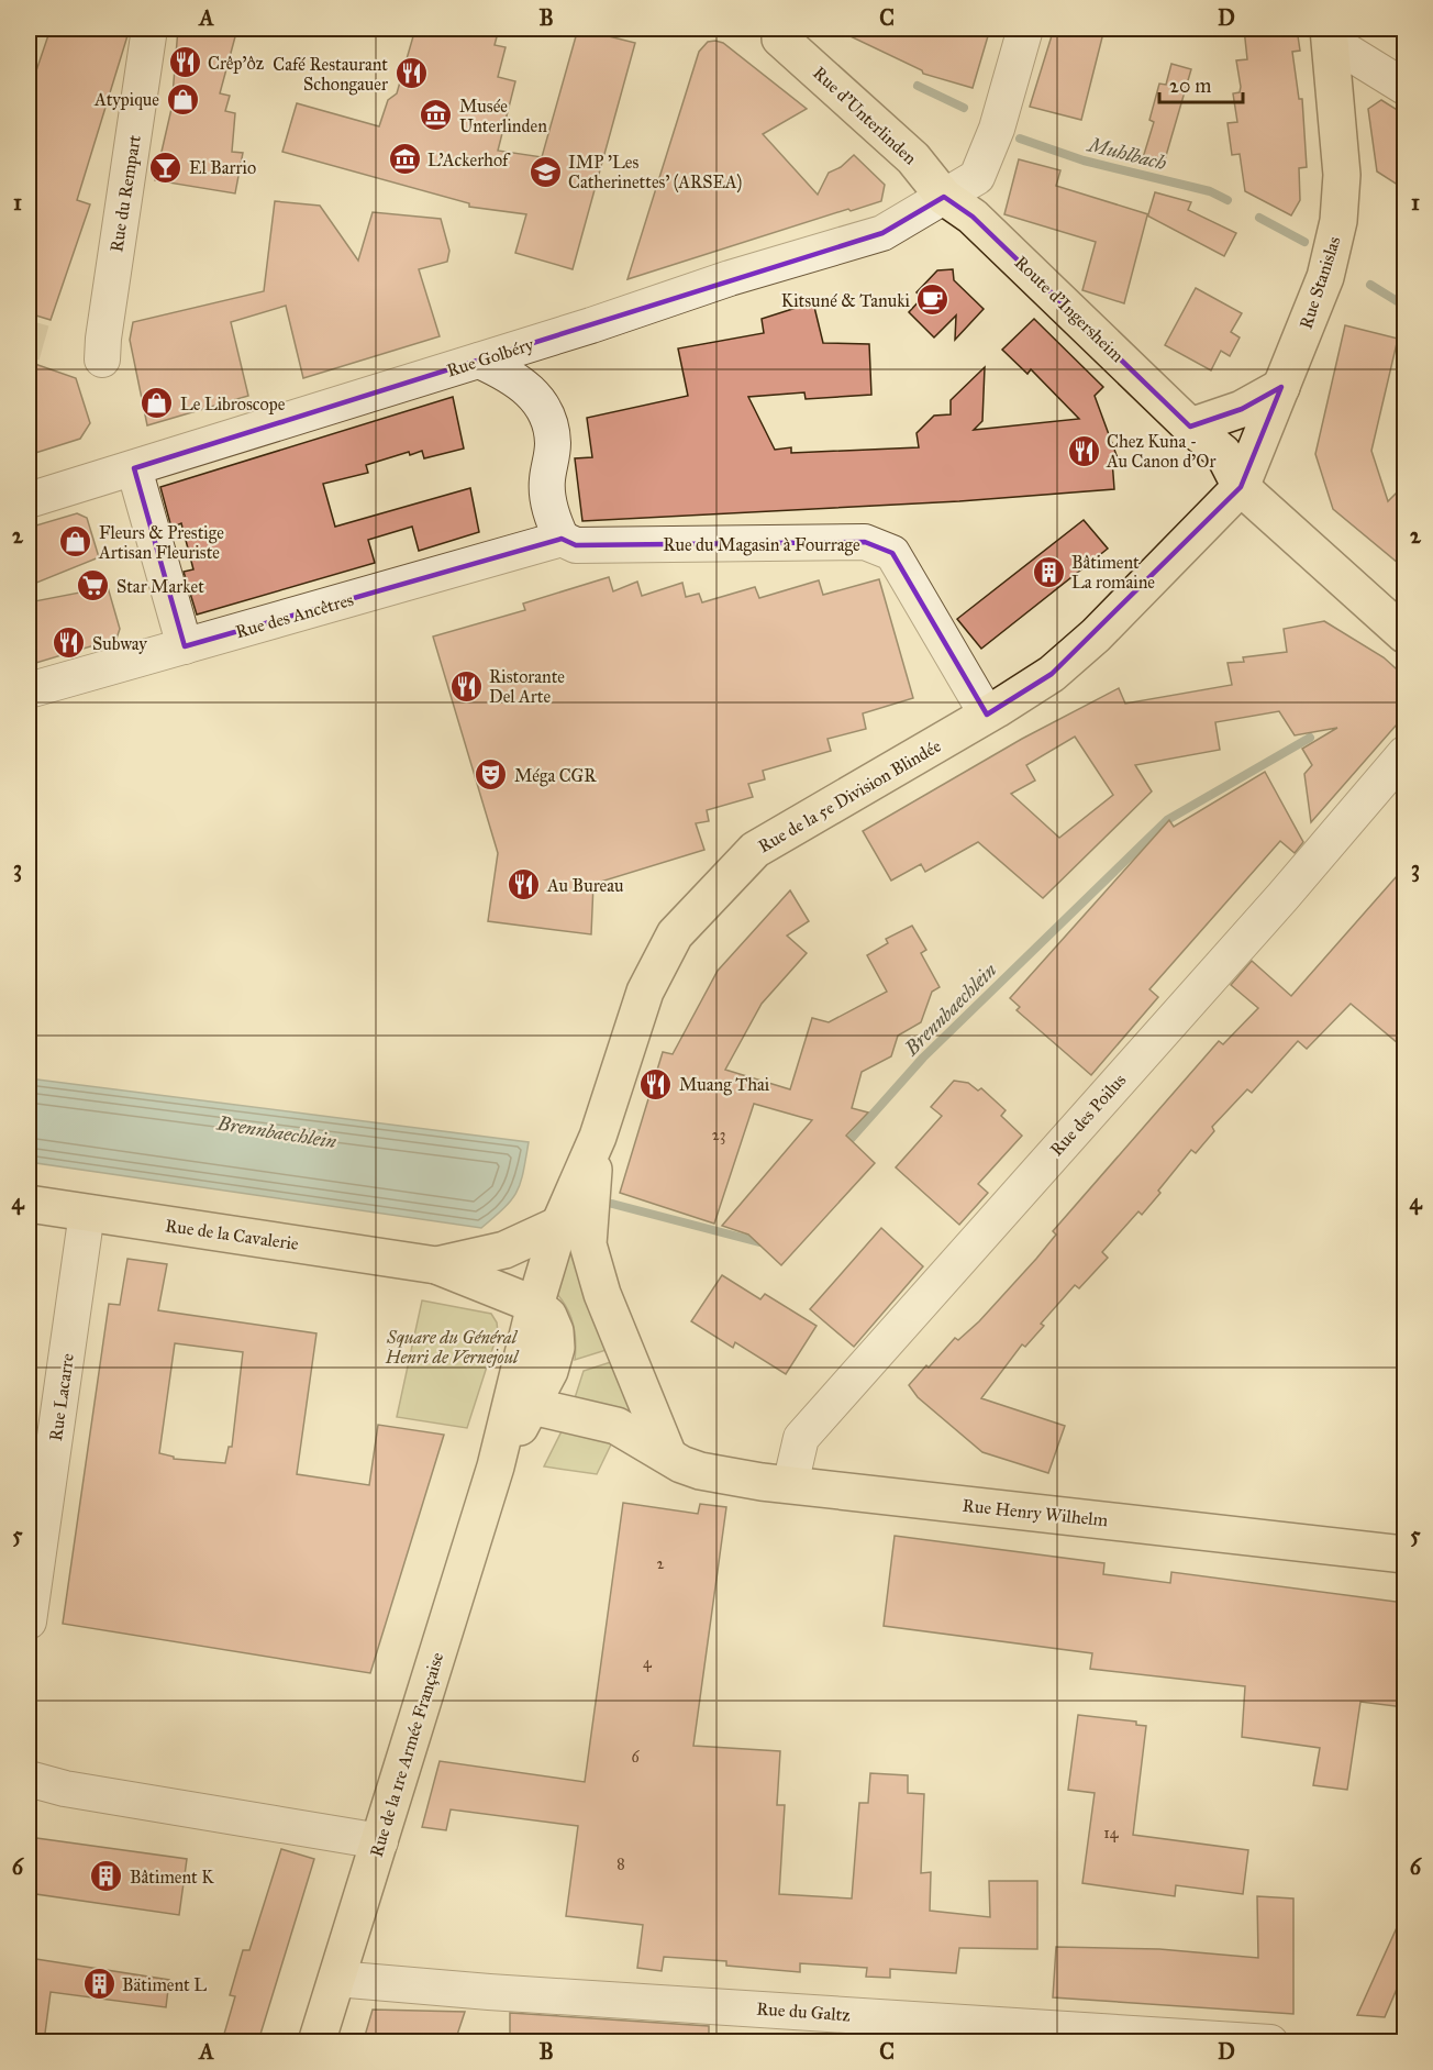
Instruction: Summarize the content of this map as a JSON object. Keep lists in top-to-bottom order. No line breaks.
{"streets":{"main road":["Rue d'Unterlinden","Rue Stanislas","Route d'Ingersheim","Rue de la 5e Division Blindée","Rue de la Cavalerie","Rue Henry Wilhelm","Rue de la 1re Armée Française"],"street":["Rue du Rempart","Rue Golbéry","Rue du Magasin à Fourrage","Rue des Ancêtres","Rue des Poilus","Rue Lacarre","Rue du Galtz"]},"crossings":[["Rue d'Unterlinden","Route d'Ingersheim"],["Rue d'Unterlinden","Rue Golbéry"],["Rue Stanislas","Route d'Ingersheim"],["Rue Stanislas","Rue de la 5e Division Blindée"],["Route d'Ingersheim","Rue Golbéry"],["Route d'Ingersheim","Rue de la 5e Division Blindée"],["Rue du Magasin à Fourrage","Rue des Ancêtres"],["Rue du Magasin à Fourrage","Rue de la 5e Division Blindée"],["Rue de la 5e Division Blindée","Rue de la Cavalerie"],["Rue de la 5e Division Blindée","Rue de la 1re Armée Française"],["Rue des Poilus","Rue Henry Wilhelm"],["Rue de la Cavalerie","Rue Lacarre"],["Rue de la 1re Armée Française","Rue du Galtz"]],"water":["Muhlbach","Brennbaechlein"],"parks":["Square du Général Henri de Vernejoul"],"places":{"restaurant":["Crêp’ôz","Café Restaurant Schongauer","Chez Kuna - Au Canon d'Or","Subway","Ristorante Del Arte","Au Bureau","Muang Thai"],"shop":["Atypique","Le Libroscope","Fleurs & Prestige Artisan Fleuriste"],"museum":["Musée Unterlinden","L'Ackerhof"],"bar":["El Barrio"],"school or university":["IMP 'Les Catherinettes' (ARSEA)"],"cafe":["Kitsuné & Tanuki"],"building":["Bâtiment La romaine","Bâtiment K","Bätiment L"],"supermarket":["Star Market"],"theatre":["Méga CGR"]},"house_numbers":["23","2","4","6","14","8"],"scale_bar":"20 m","grid":{"columns":["A","B","C","D"],"rows":["1","2","3","4","5","6"]}}
